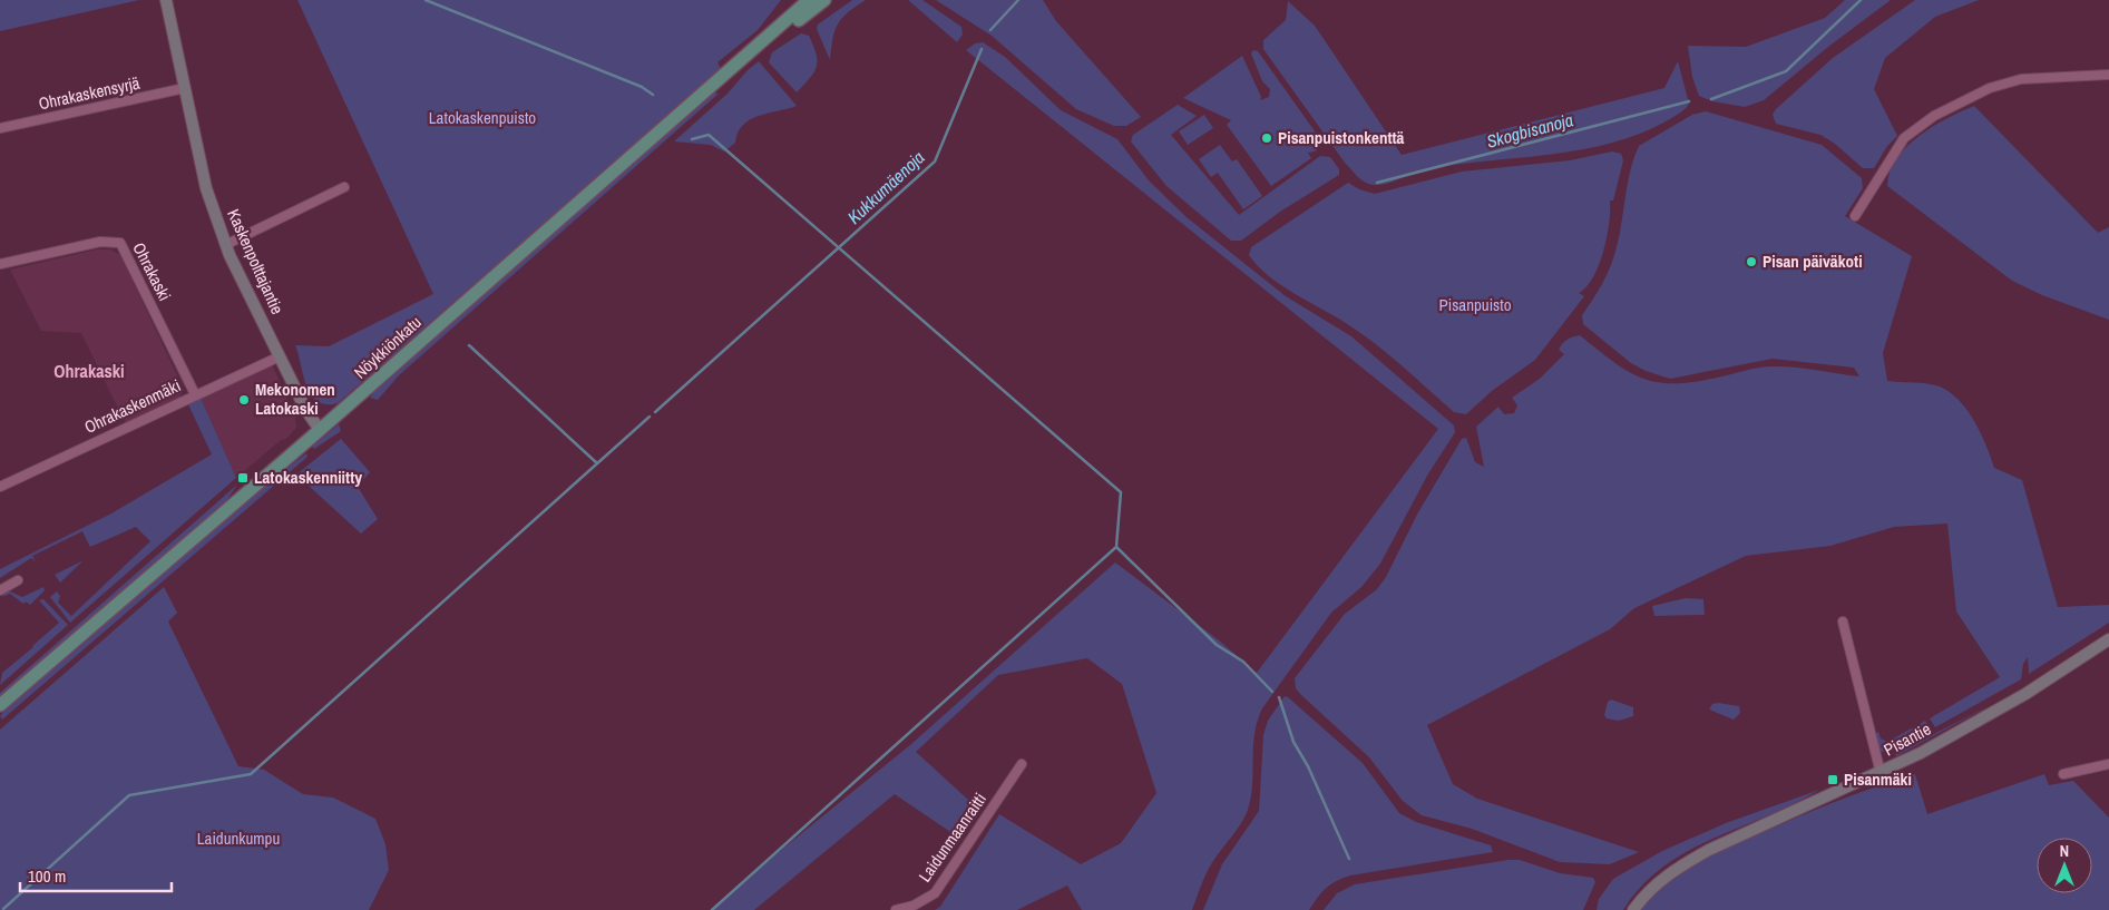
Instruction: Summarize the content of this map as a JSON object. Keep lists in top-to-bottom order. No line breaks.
{"streets":{"main road":["Nöykkiönkatu"],"street":["Ohrakaskensyrjä","Kaskenpolttajantie","Ohrakaski","Ohrakaskenmäki","Pisantie","Laidunmaanraitti"]},"crossings":[["Ohrakaskensyrjä","Kaskenpolttajantie"],["Kaskenpolttajantie","Nöykkiönkatu"],["Kaskenpolttajantie","Ohrakaskenmäki"],["Ohrakaski","Ohrakaskenmäki"]],"districts":["Ohrakaski"],"water":["Skogbisanoja","Kukkumäenoja"],"parks":["Latokaskenpuisto","Pisanpuisto","Laidunkumpu"],"places":{"other":["Pisanpuistonkenttä","Pisan päiväkoti","Mekonomen Latokaski"],"transit":["Latokaskenniitty","Pisanmäki"]},"scale_bar":"100 m","north":"top"}
